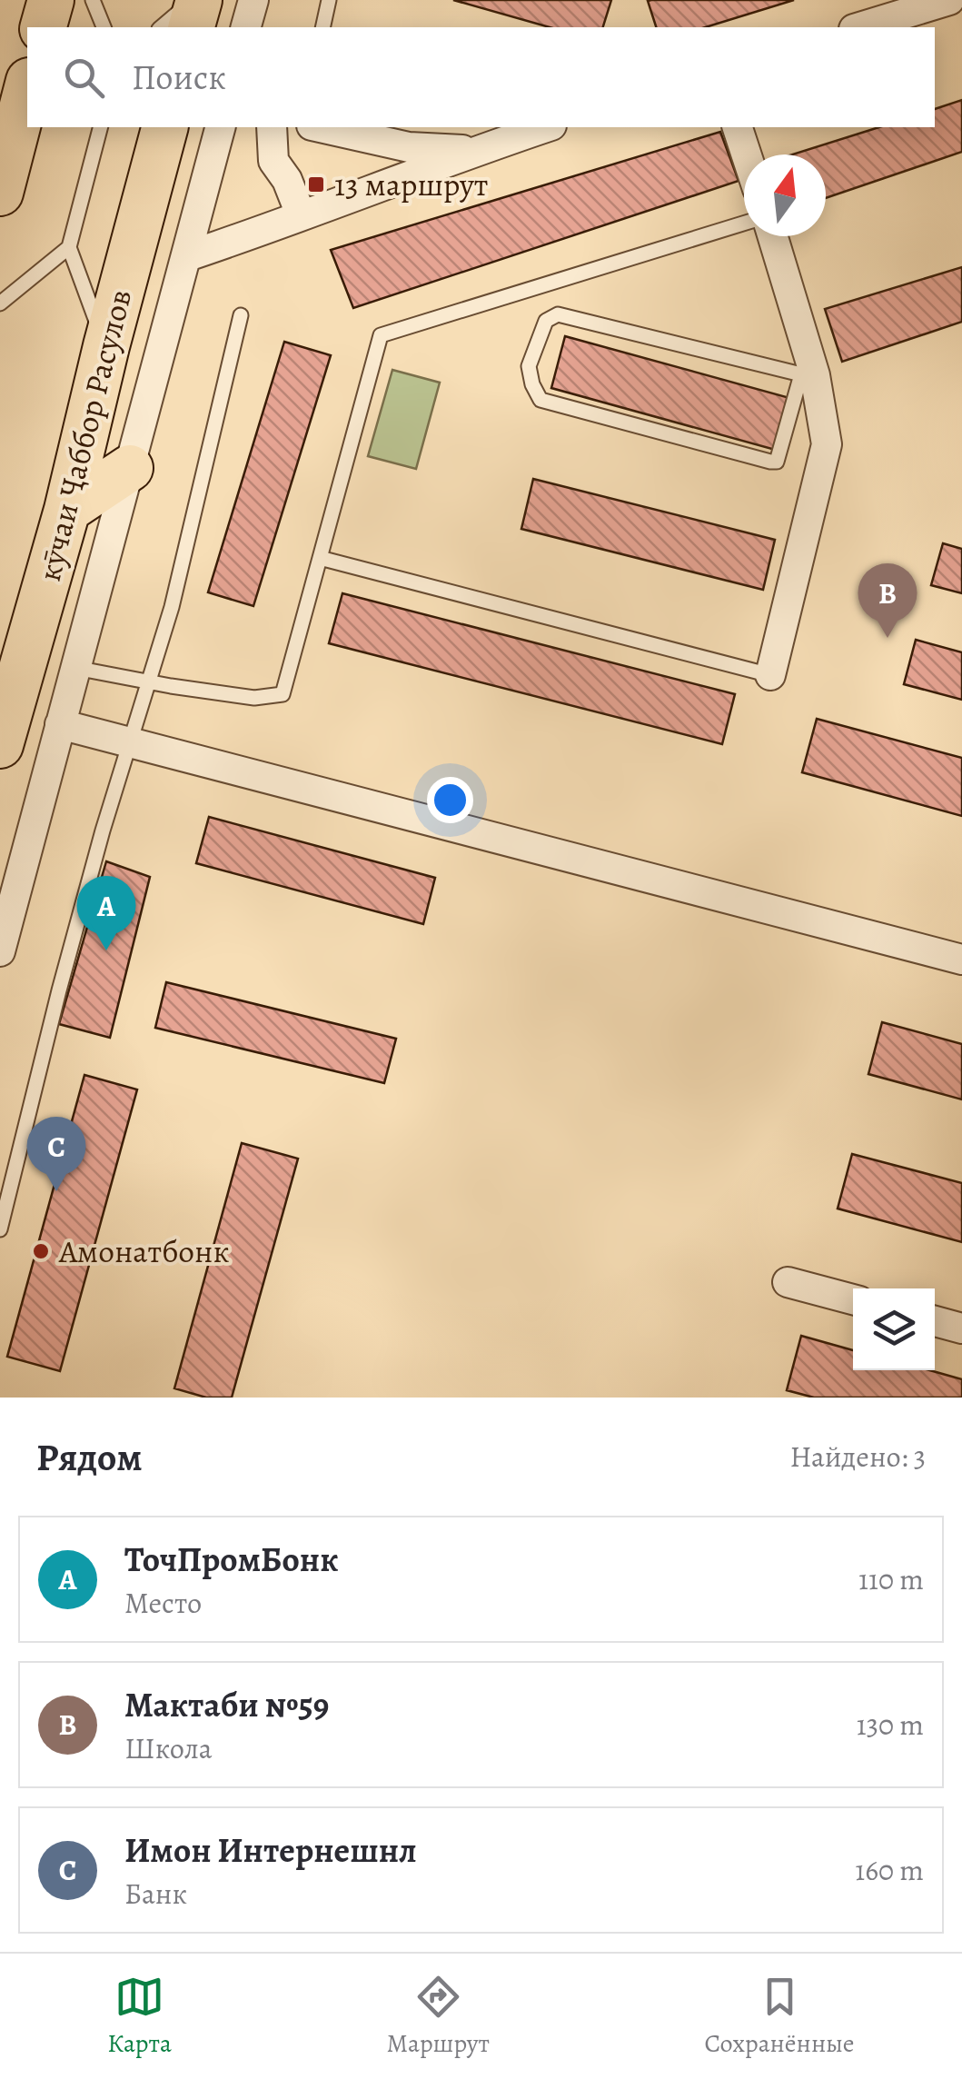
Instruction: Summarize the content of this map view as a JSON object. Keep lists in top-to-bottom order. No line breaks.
{"streets":{"main road":["кӯчаи Ҷаббор Расулов"]},"places":{"transit":["13 маршрут"],"other":["Амонатбонк"]},"north":"top","page":{"search":"Поиск","pins":["B","A","C"],"heading":["Рядом","Найдено: 3"],"list":[{"mark":"A","name":"ТочПромБонк","note":"Место","value":"110 m"},{"mark":"B","name":"Мактаби №59","note":"Школа","value":"130 m"},{"mark":"C","name":"Имон Интернешнл","note":"Банк","value":"160 m"}],"nav":["Карта","Маршрут","Сохранённые"]}}
